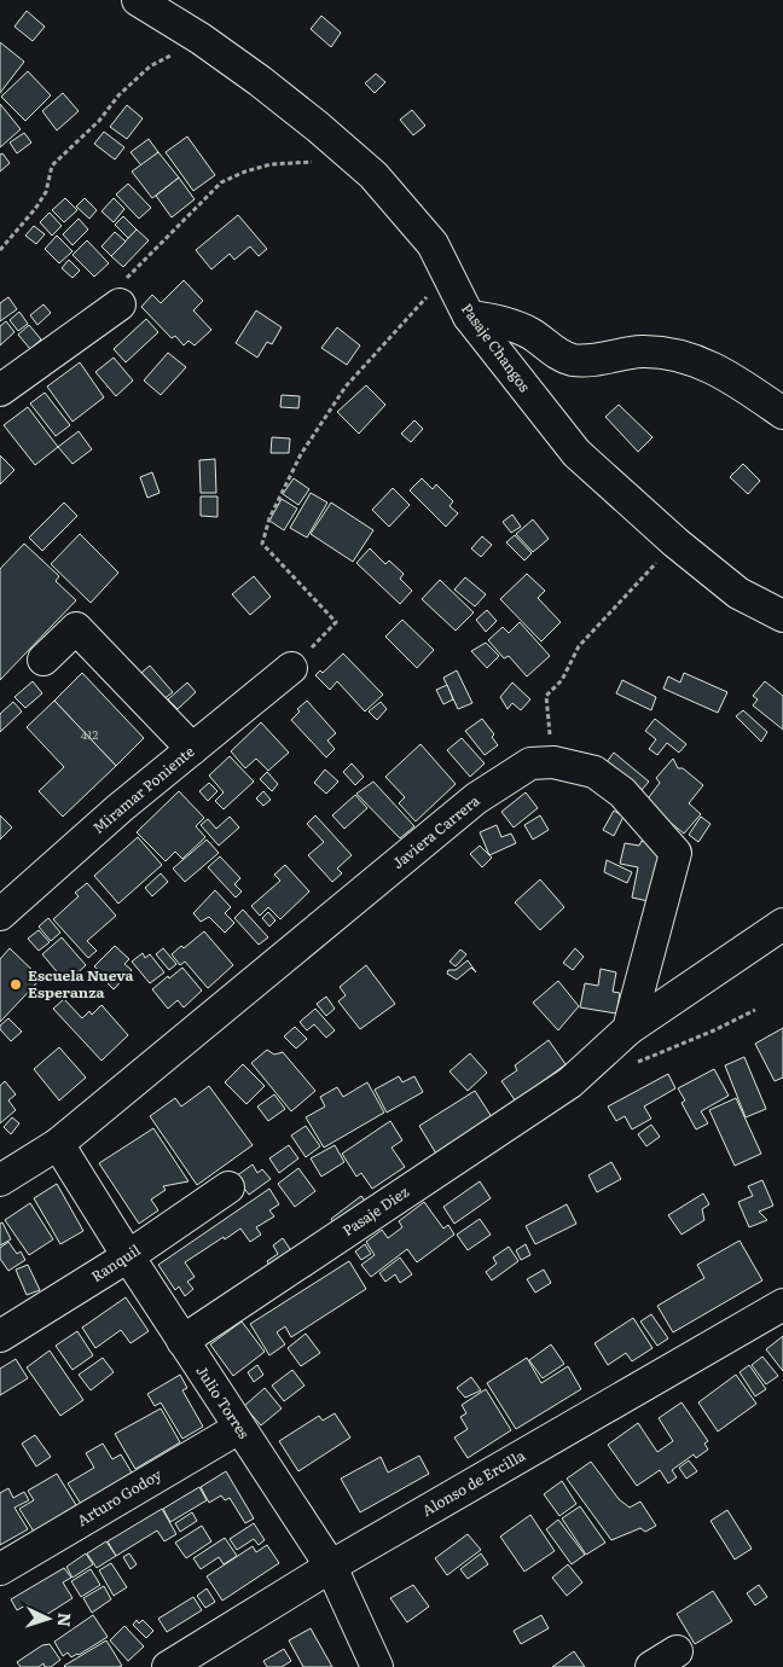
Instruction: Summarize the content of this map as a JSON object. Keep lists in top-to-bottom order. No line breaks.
{"streets":{"street":["Pasaje Changos","Miramar Poniente","Javiera Carrera","Pasaje Diez","Ranquil","Julio Torres","Alonso de Ercilla","Arturo Godoy"]},"crossings":[["Javiera Carrera","Pasaje Diez"],["Javiera Carrera","Julio Torres"],["Pasaje Diez","Julio Torres"],["Ranquil","Julio Torres"],["Julio Torres","Alonso de Ercilla"],["Julio Torres","Arturo Godoy"]],"places":["Escuela Nueva Esperanza"],"house_numbers":["412"],"north":"right"}
